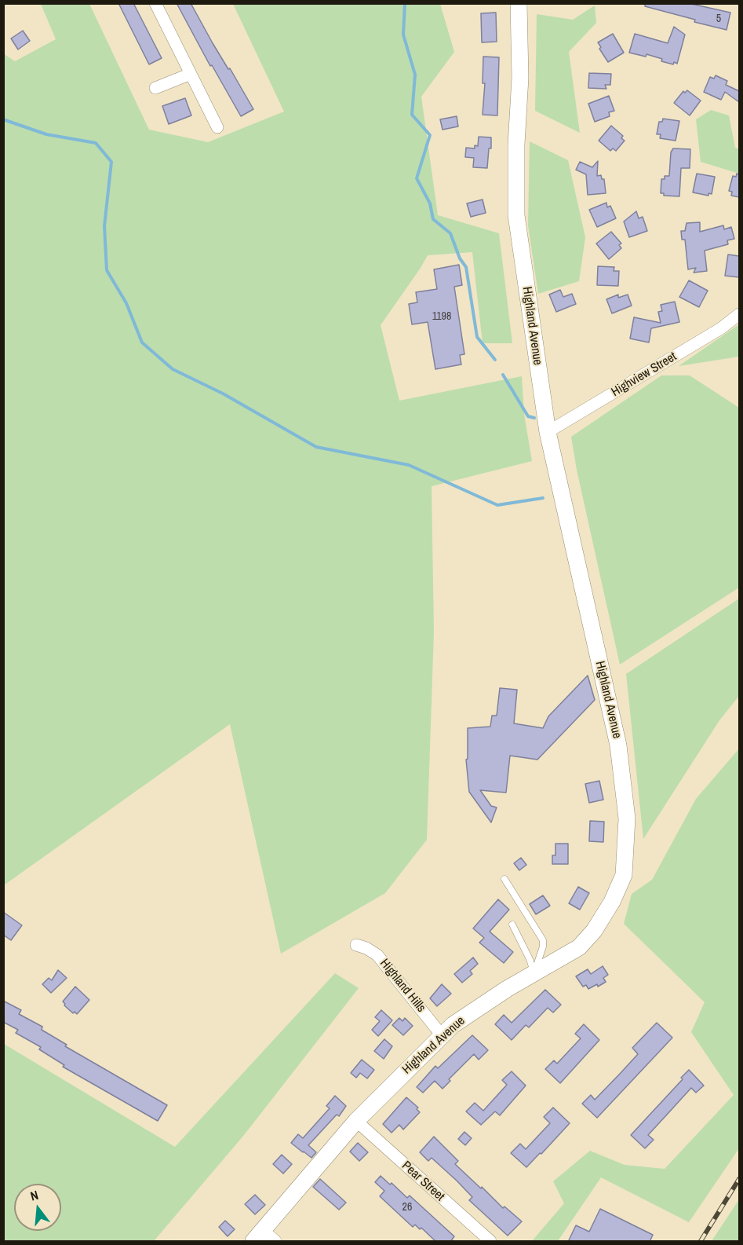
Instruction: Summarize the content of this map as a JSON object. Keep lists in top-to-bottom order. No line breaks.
{"streets":{"main road":["Highland Avenue"],"street":["Highview Street","Highland Hills","Pear Street"]},"crossings":[["Highland Avenue","Highview Street"],["Highland Avenue","Highland Hills"],["Highland Avenue","Pear Street"]],"house_numbers":["5","1198","26"],"north":"top"}
